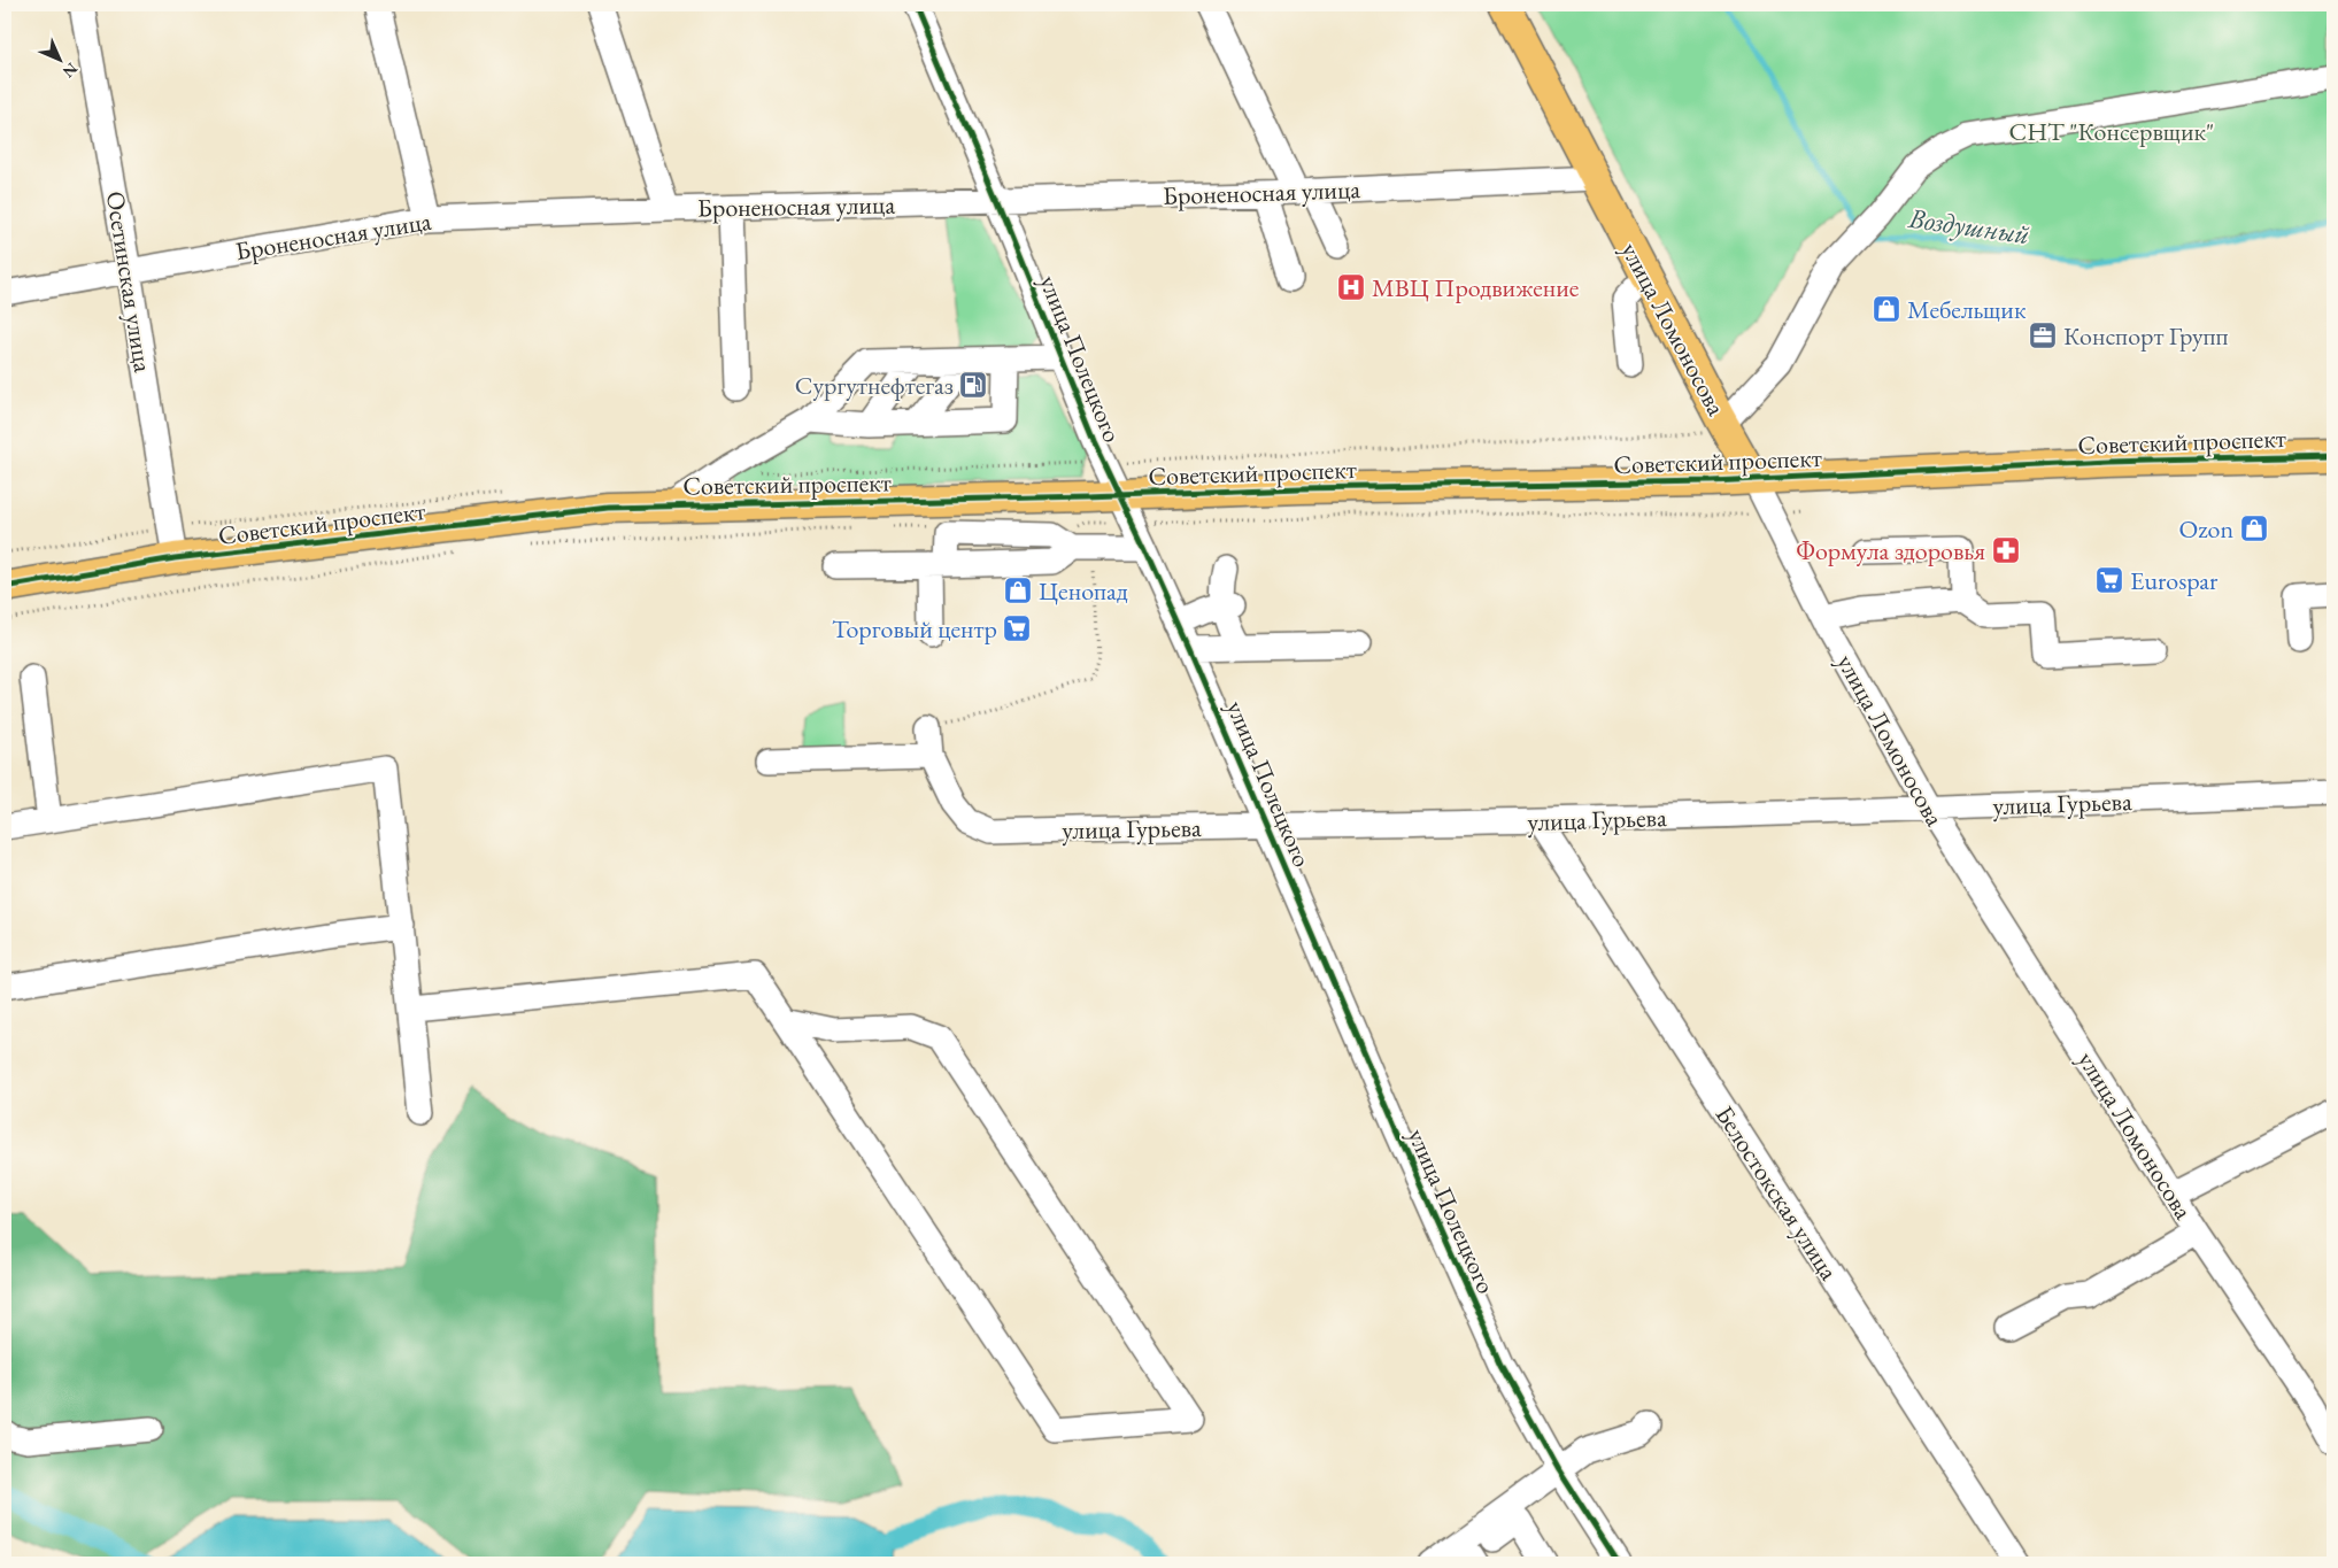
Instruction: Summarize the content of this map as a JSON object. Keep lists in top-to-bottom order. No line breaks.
{"streets":{"main road":["улица Ломоносова","Советский проспект"],"street":["Броненосная улица","Осетинская улица","улица Полецкого","улица Гурьева","Белостокская улица"]},"crossings":[["Броненосная улица","Осетинская улица"],["Броненосная улица","улица Ломоносова"],["Броненосная улица","улица Полецкого"],["Осетинская улица","Советский проспект"],["улица Ломоносова","Советский проспект"],["улица Ломоносова","улица Гурьева"],["улица Полецкого","Советский проспект"],["улица Полецкого","улица Гурьева"],["улица Гурьева","Белостокская улица"]],"water":["Воздушный"],"parks":["СНТ \"Консервщик\""],"places":{"hospital":["МВЦ Продвижение"],"shop":["Мебельщик","Ozon","Ценопад"],"office":["Конспорт Групп"],"fuel station":["Сургутнефтегаз"],"pharmacy":["Формула здоровья"],"supermarket":["Eurospar","Торговый центр"]},"north":"bottom right"}
